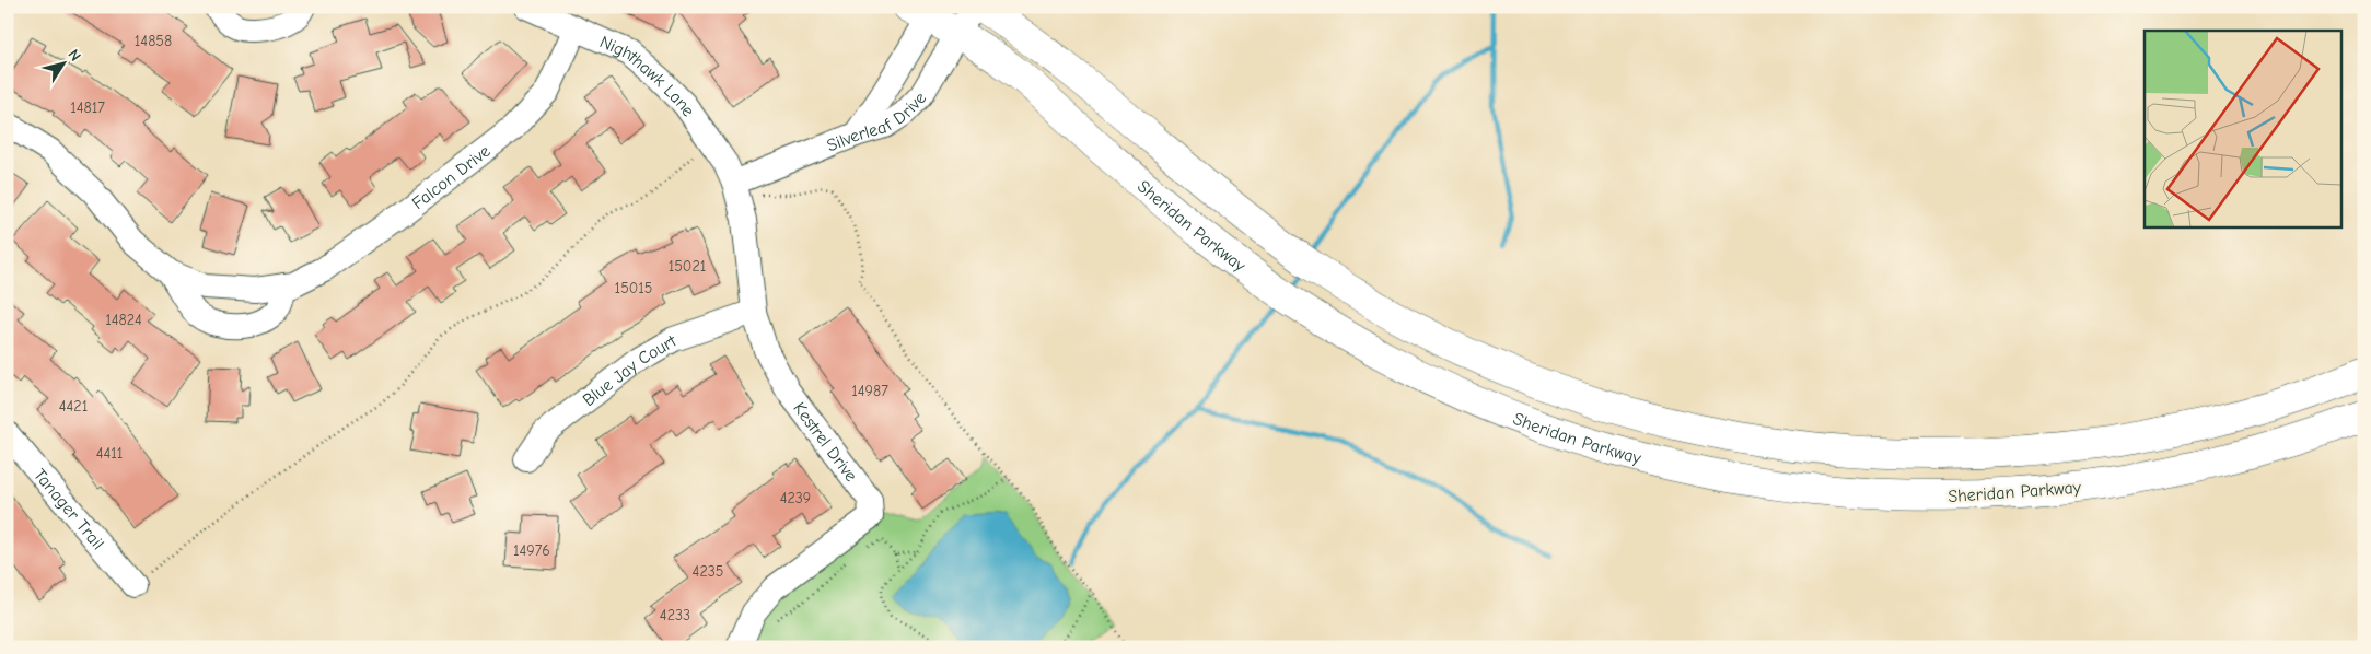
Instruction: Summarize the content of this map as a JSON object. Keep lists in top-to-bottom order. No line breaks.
{"streets":{"main road":["Sheridan Parkway"],"street":["Nighthawk Lane","Silverleaf Drive","Falcon Drive","Blue Jay Court","Kestrel Drive","Tanager Trail"]},"crossings":[["Nighthawk Lane","Silverleaf Drive"],["Nighthawk Lane","Falcon Drive"],["Nighthawk Lane","Kestrel Drive"],["Silverleaf Drive","Sheridan Parkway"],["Silverleaf Drive","Kestrel Drive"],["Blue Jay Court","Kestrel Drive"]],"house_numbers":["14858","14817","15021","15015","14824","14987","4421","4411","4239","14976","4235","4233"],"north":"top right"}
